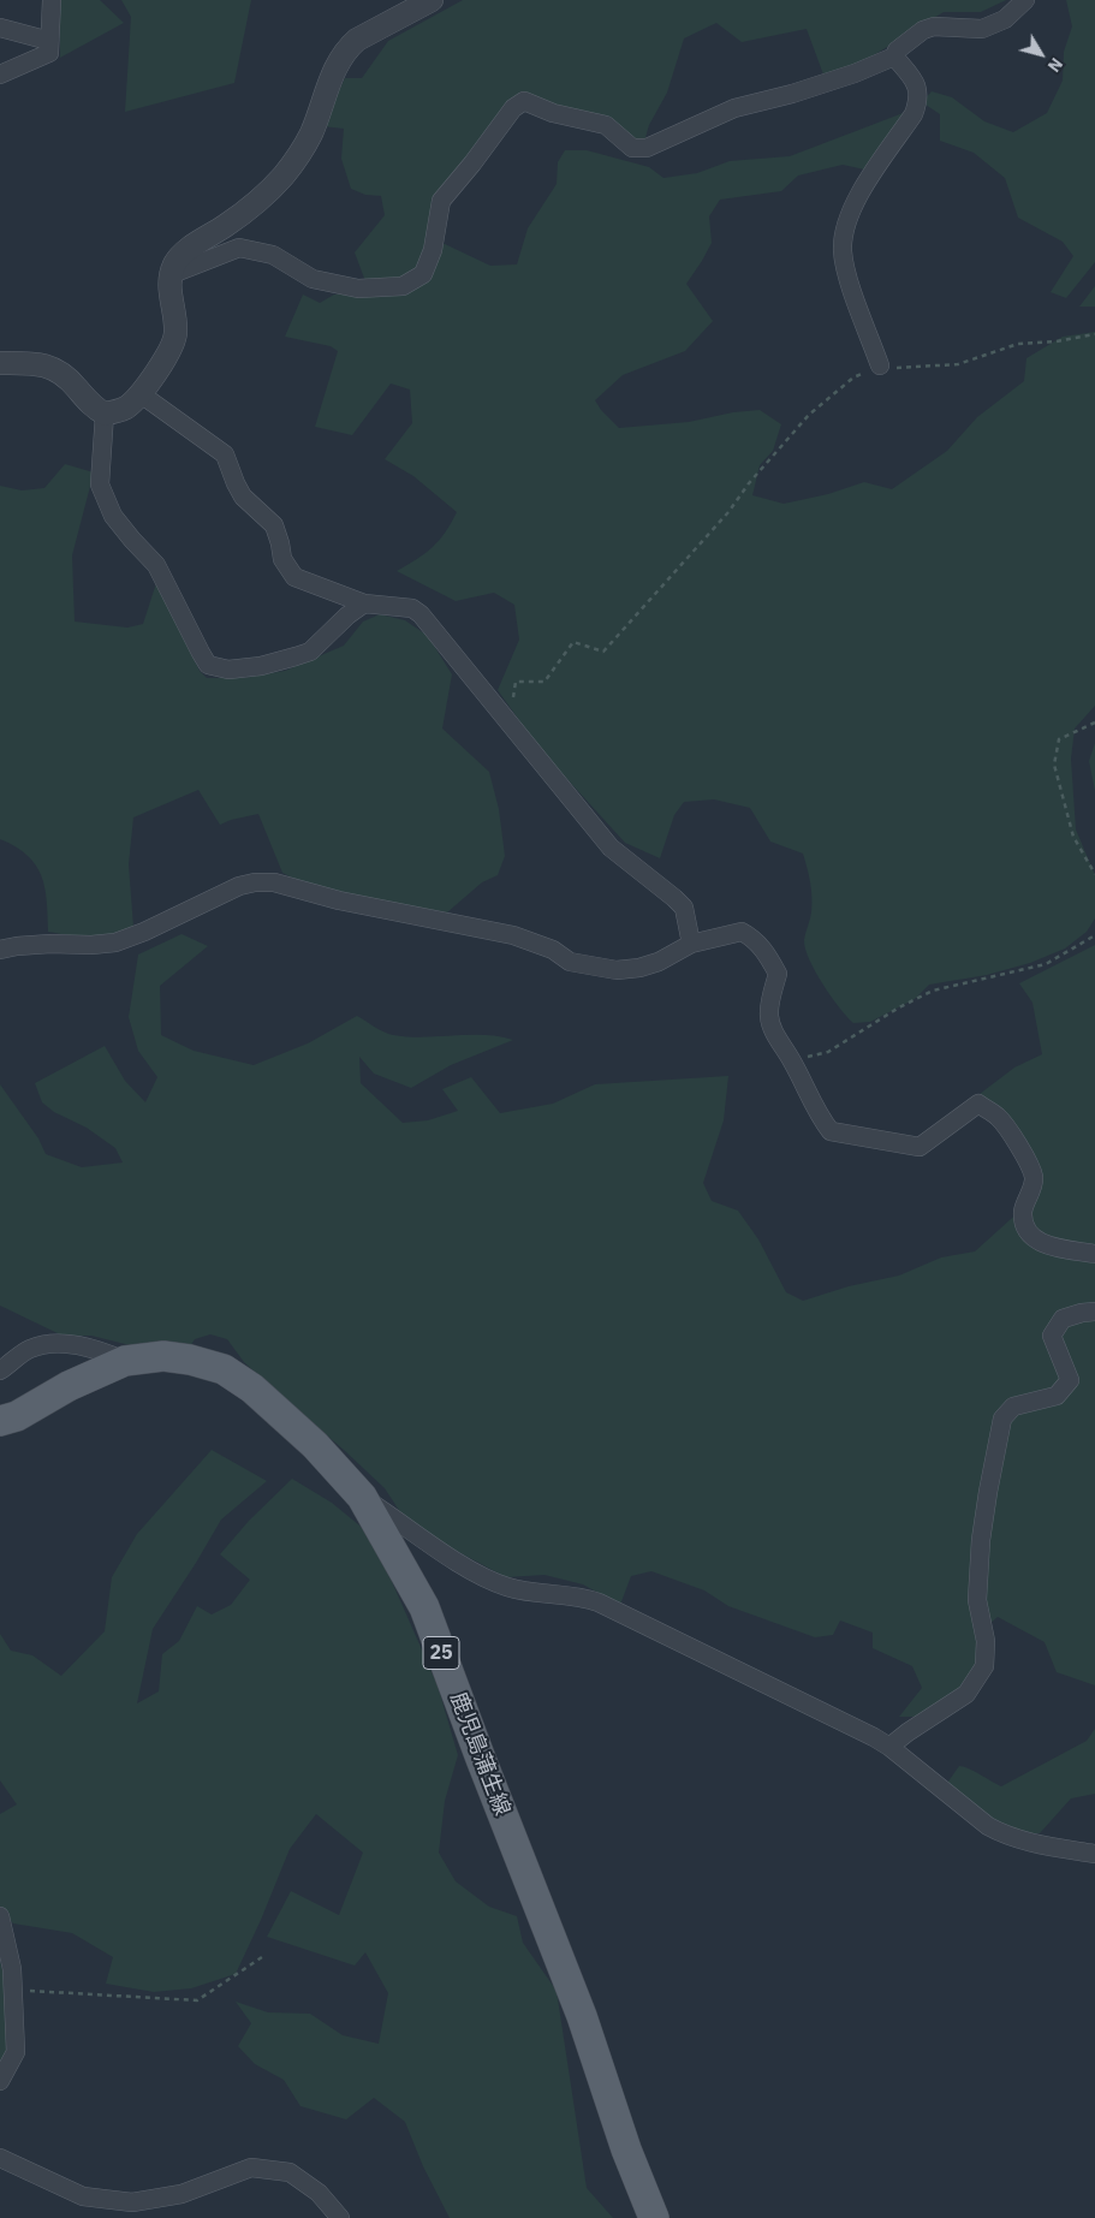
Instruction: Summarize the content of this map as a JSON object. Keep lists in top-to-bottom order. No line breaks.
{"streets":{"main road":["25","鹿児島蒲生線"]},"north":"bottom right"}
